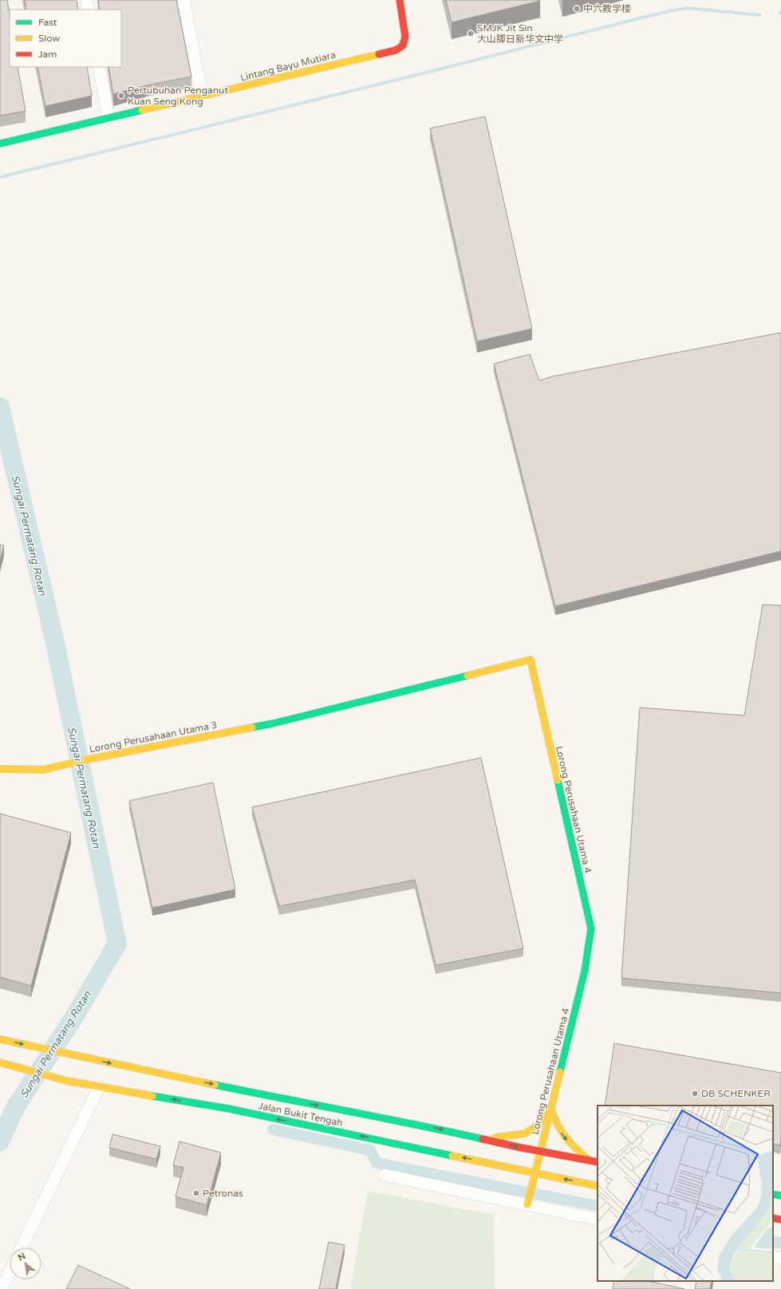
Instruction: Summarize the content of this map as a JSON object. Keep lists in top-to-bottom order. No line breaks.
{"streets":{"main road":["Lintang Bayu Mutiara","Lorong Perusahaan Utama 3","Lorong Perusahaan Utama 4","Jalan Bukit Tengah"]},"crossings":[["Lorong Perusahaan Utama 3","Lorong Perusahaan Utama 4"],["Lorong Perusahaan Utama 4","Jalan Bukit Tengah"]],"water":["Sungai Permatang Rotan"],"places":["中六教学楼","SMJK Jit Sin 大山脚日新华文中学","Pertubuhan Penganut Kuan Seng Kong","DB SCHENKER","Petronas"],"legend":["Fast","Slow","Jam"],"north":"top left"}
